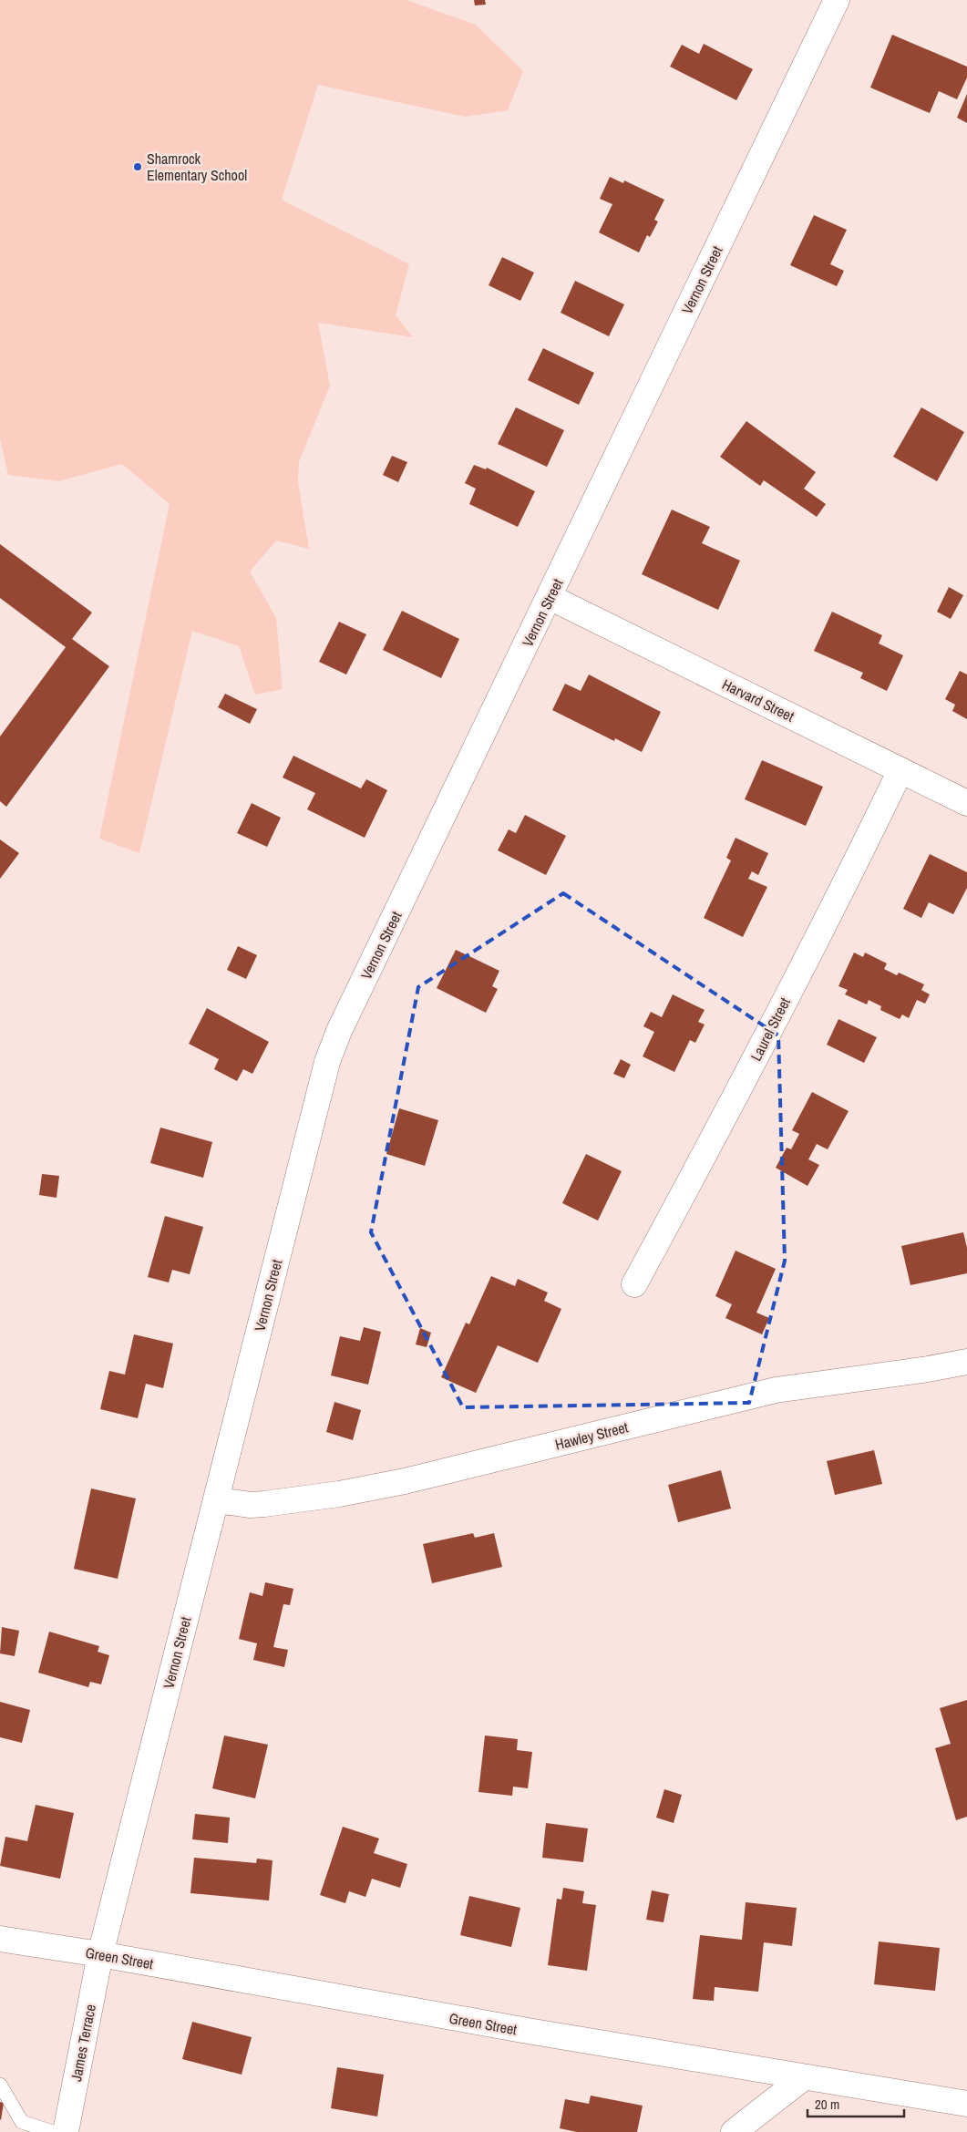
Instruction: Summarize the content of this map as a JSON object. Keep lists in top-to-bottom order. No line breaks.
{"streets":{"street":["Vernon Street","Harvard Street","Laurel Street","Hawley Street","Green Street","James Terrace"]},"crossings":[["Vernon Street","Harvard Street"],["Vernon Street","Hawley Street"],["Vernon Street","Green Street"],["Vernon Street","James Terrace"],["Harvard Street","Laurel Street"],["Green Street","James Terrace"]],"places":["Shamrock Elementary School"],"scale_bar":"20 m"}
